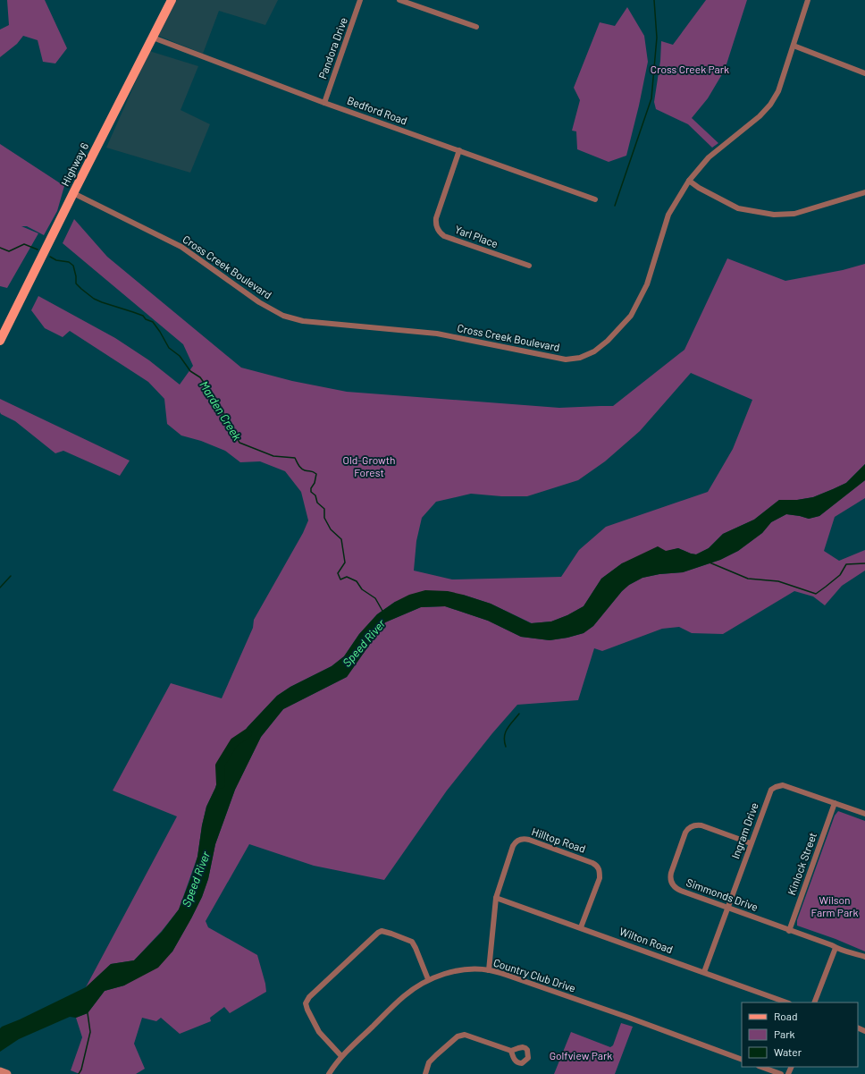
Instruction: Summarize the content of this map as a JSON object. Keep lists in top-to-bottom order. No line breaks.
{"streets":{"main road":["Highway 6"],"street":["Pandora Drive","Bedford Road","Yarl Place","Cross Creek Boulevard","Ingram Drive","Hilltop Road","Kinlock Street","Simmonds Drive","Wilton Road","Country Club Drive"]},"crossings":[["Pandora Drive","Bedford Road"],["Bedford Road","Highway 6"],["Bedford Road","Yarl Place"],["Highway 6","Cross Creek Boulevard"],["Ingram Drive","Kinlock Street"],["Ingram Drive","Simmonds Drive"],["Ingram Drive","Wilton Road"],["Hilltop Road","Wilton Road"],["Hilltop Road","Country Club Drive"],["Kinlock Street","Simmonds Drive"]],"water":["Marden Creek","Speed River"],"parks":["Cross Creek Park","Old-Growth Forest","Wilson Farm Park","Golfview Park"],"legend":["Road","Park","Water"]}
